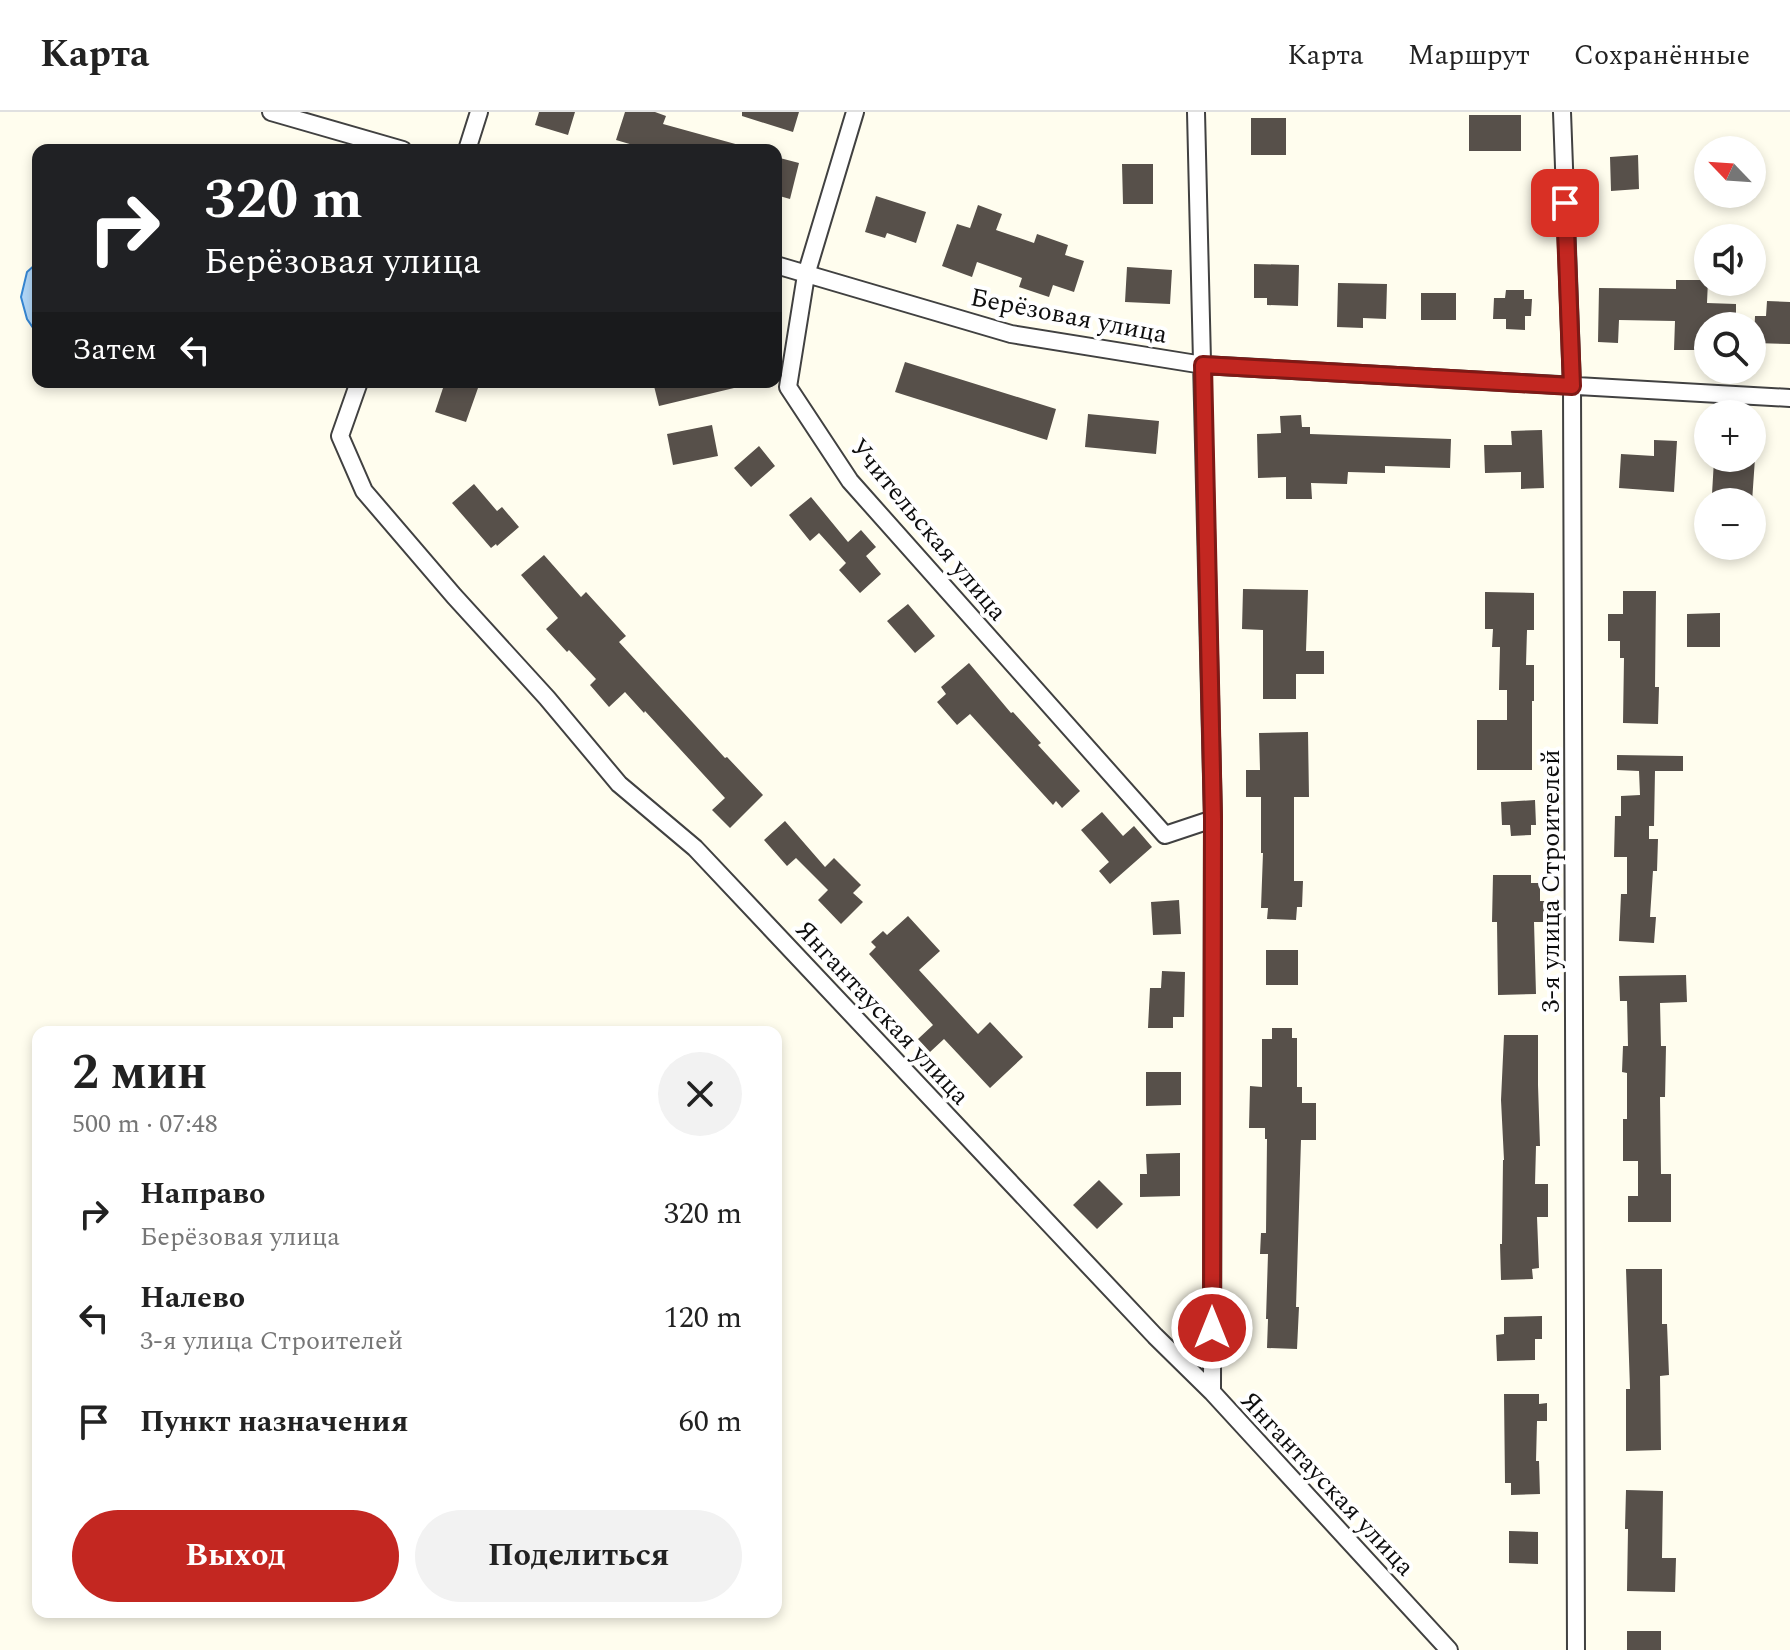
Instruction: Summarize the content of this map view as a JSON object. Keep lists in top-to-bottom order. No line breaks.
{"streets":{"street":["Берёзовая улица","Учительская улица","3-я улица Строителей","Янгантауская улица"]},"crossings":[["Берёзовая улица","Учительская улица"],["Берёзовая улица","3-я улица Строителей"]],"north":"top left","page":{"header":"Карта","nav":["Карта","Маршрут","Сохранённые"],"map_buttons":["+","−"],"turn":["320 m","Берёзовая улица"],"then":"Затем","heading":["2 мин","500 m · 07:48"],"list":[{"name":"Направо","note":"Берёзовая улица","value":"320 m"},{"name":"Налево","note":"3-я улица Строителей","value":"120 m"},{"name":"Пункт назначения","value":"60 m"}],"buttons":["Выход","Поделиться"]}}
